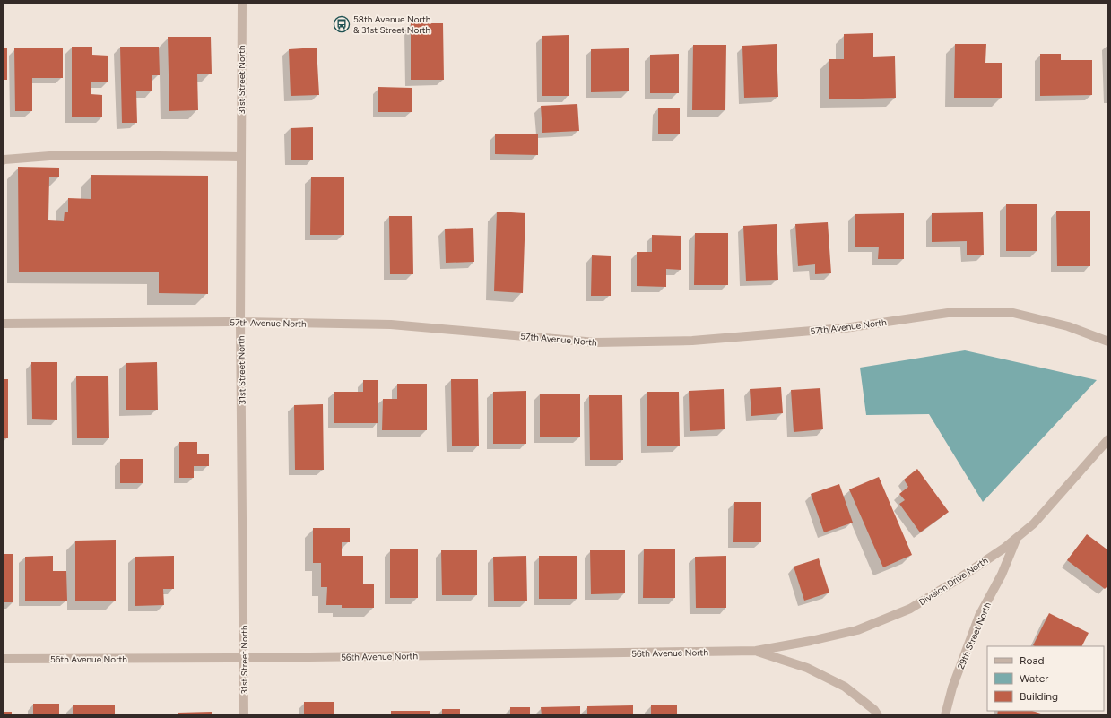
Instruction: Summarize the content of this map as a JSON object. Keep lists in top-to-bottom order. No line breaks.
{"streets":{"street":["31st Street North","57th Avenue North","Division Drive North","29th Street North","56th Avenue North"]},"crossings":[["31st Street North","57th Avenue North"],["31st Street North","56th Avenue North"],["Division Drive North","29th Street North"],["Division Drive North","56th Avenue North"]],"places":{"bus stop":["58th Avenue North & 31st Street North"]},"legend":["Road","Water","Building"]}
